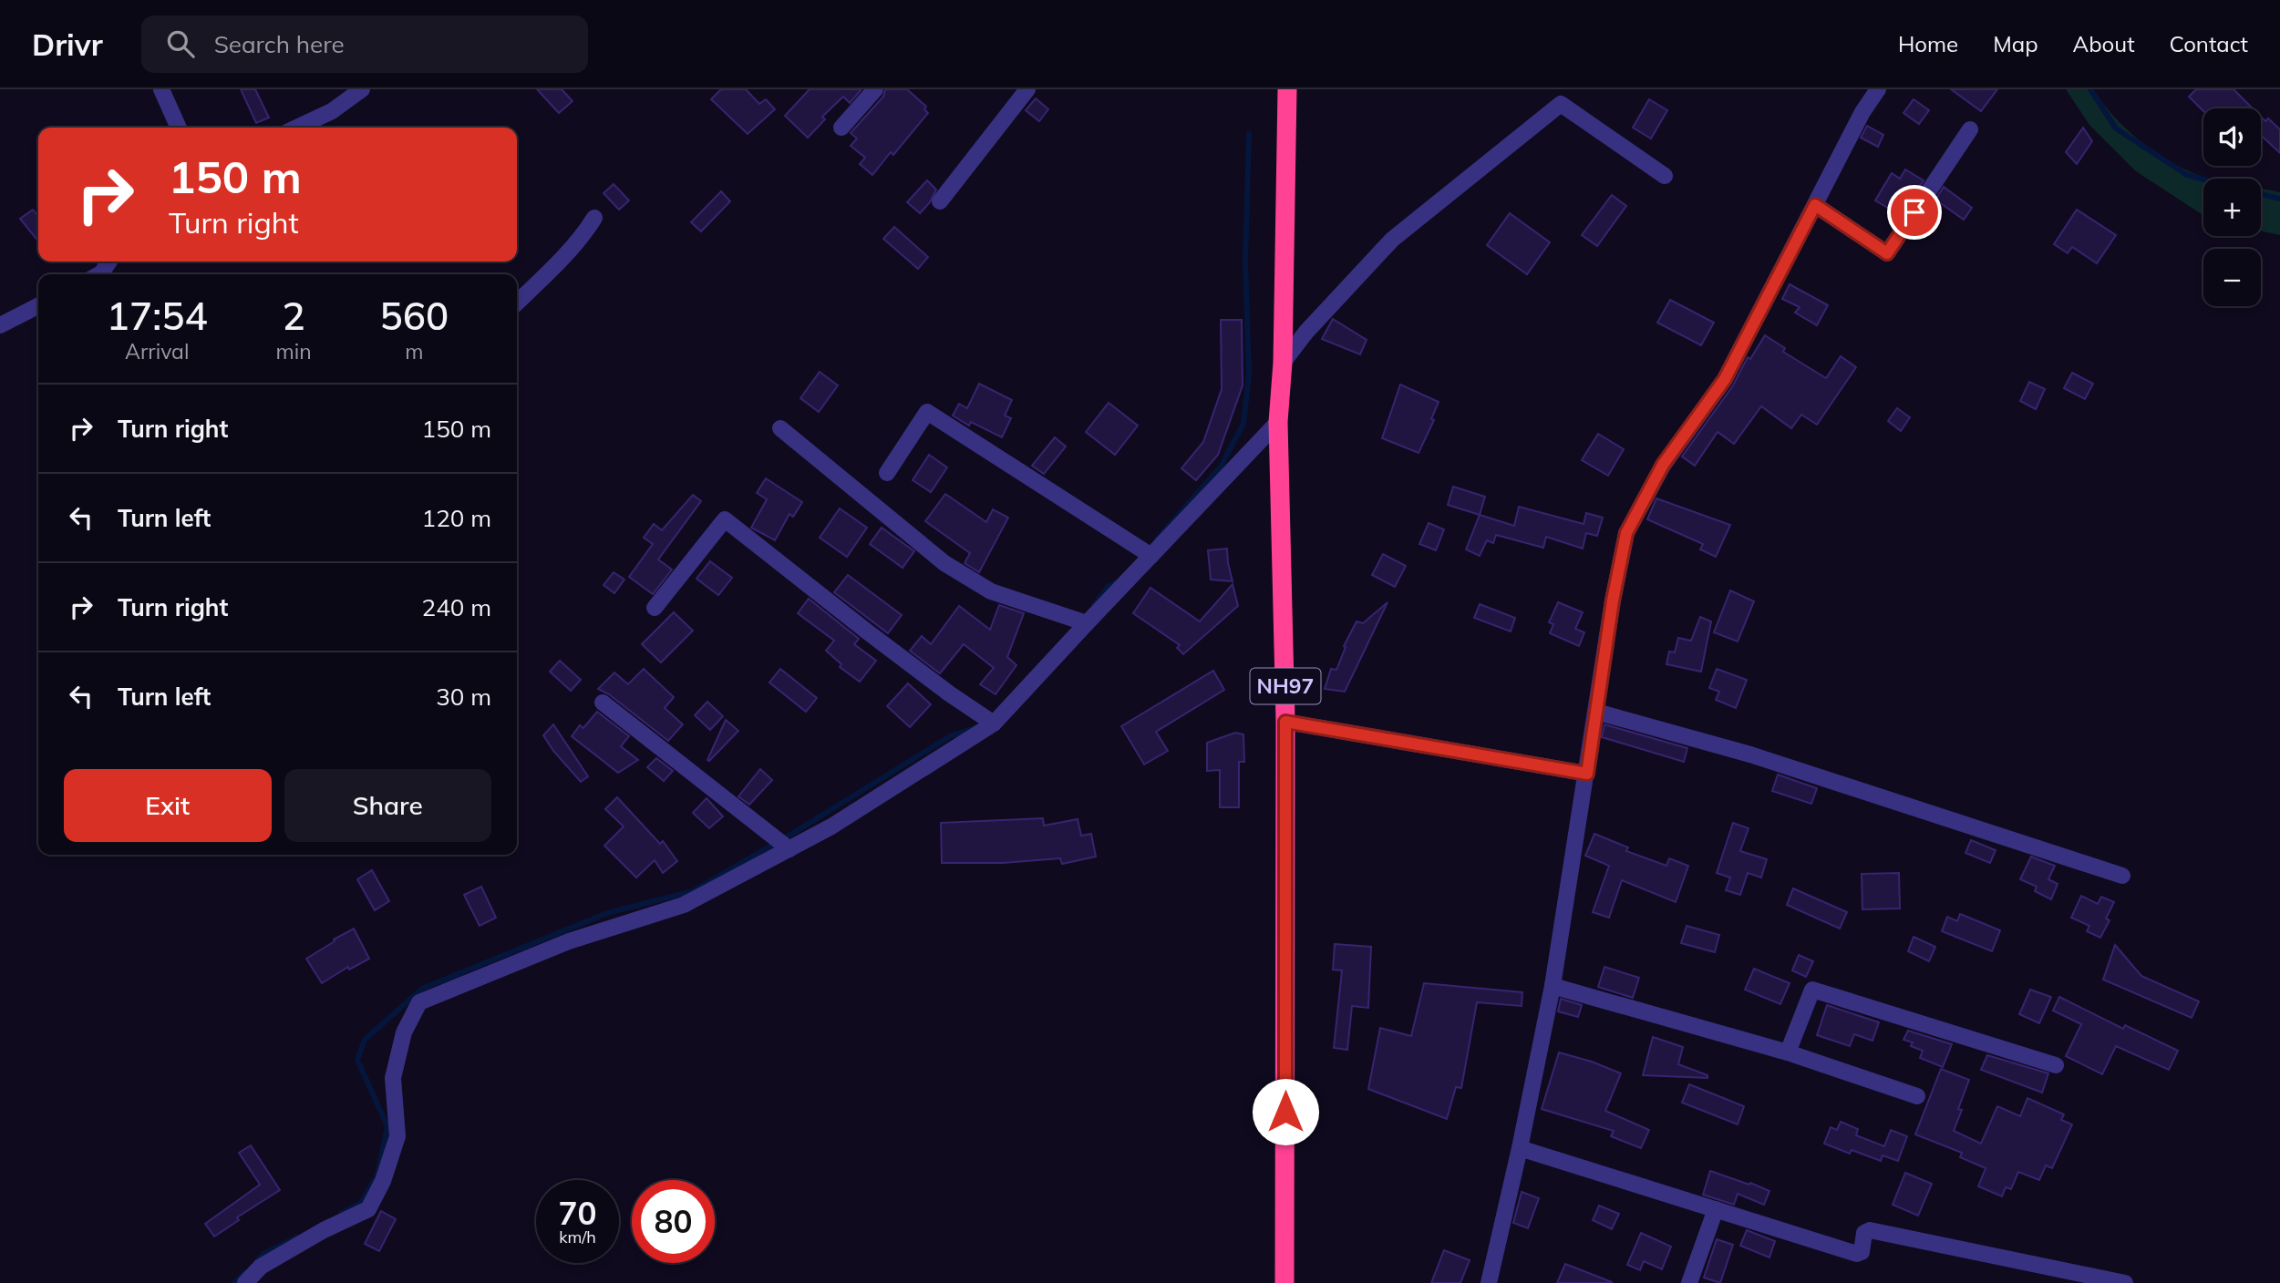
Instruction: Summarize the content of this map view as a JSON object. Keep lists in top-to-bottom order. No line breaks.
{"streets":{"highway":["NH97"]},"page":{"header":"Drivr","search":"Search here","nav":["Home","Map","About","Contact"],"map_buttons":["+","−"],"turn":["150 m","Turn right"],"eta":["17:54","Arrival","2","min","560","m"],"list":[{"name":"Turn right","value":"150 m"},{"name":"Turn left","value":"120 m"},{"name":"Turn right","value":"240 m"},{"name":"Turn left","value":"30 m"}],"buttons":["Exit","Share"],"speed":"70 km/h","limit":"80"}}
